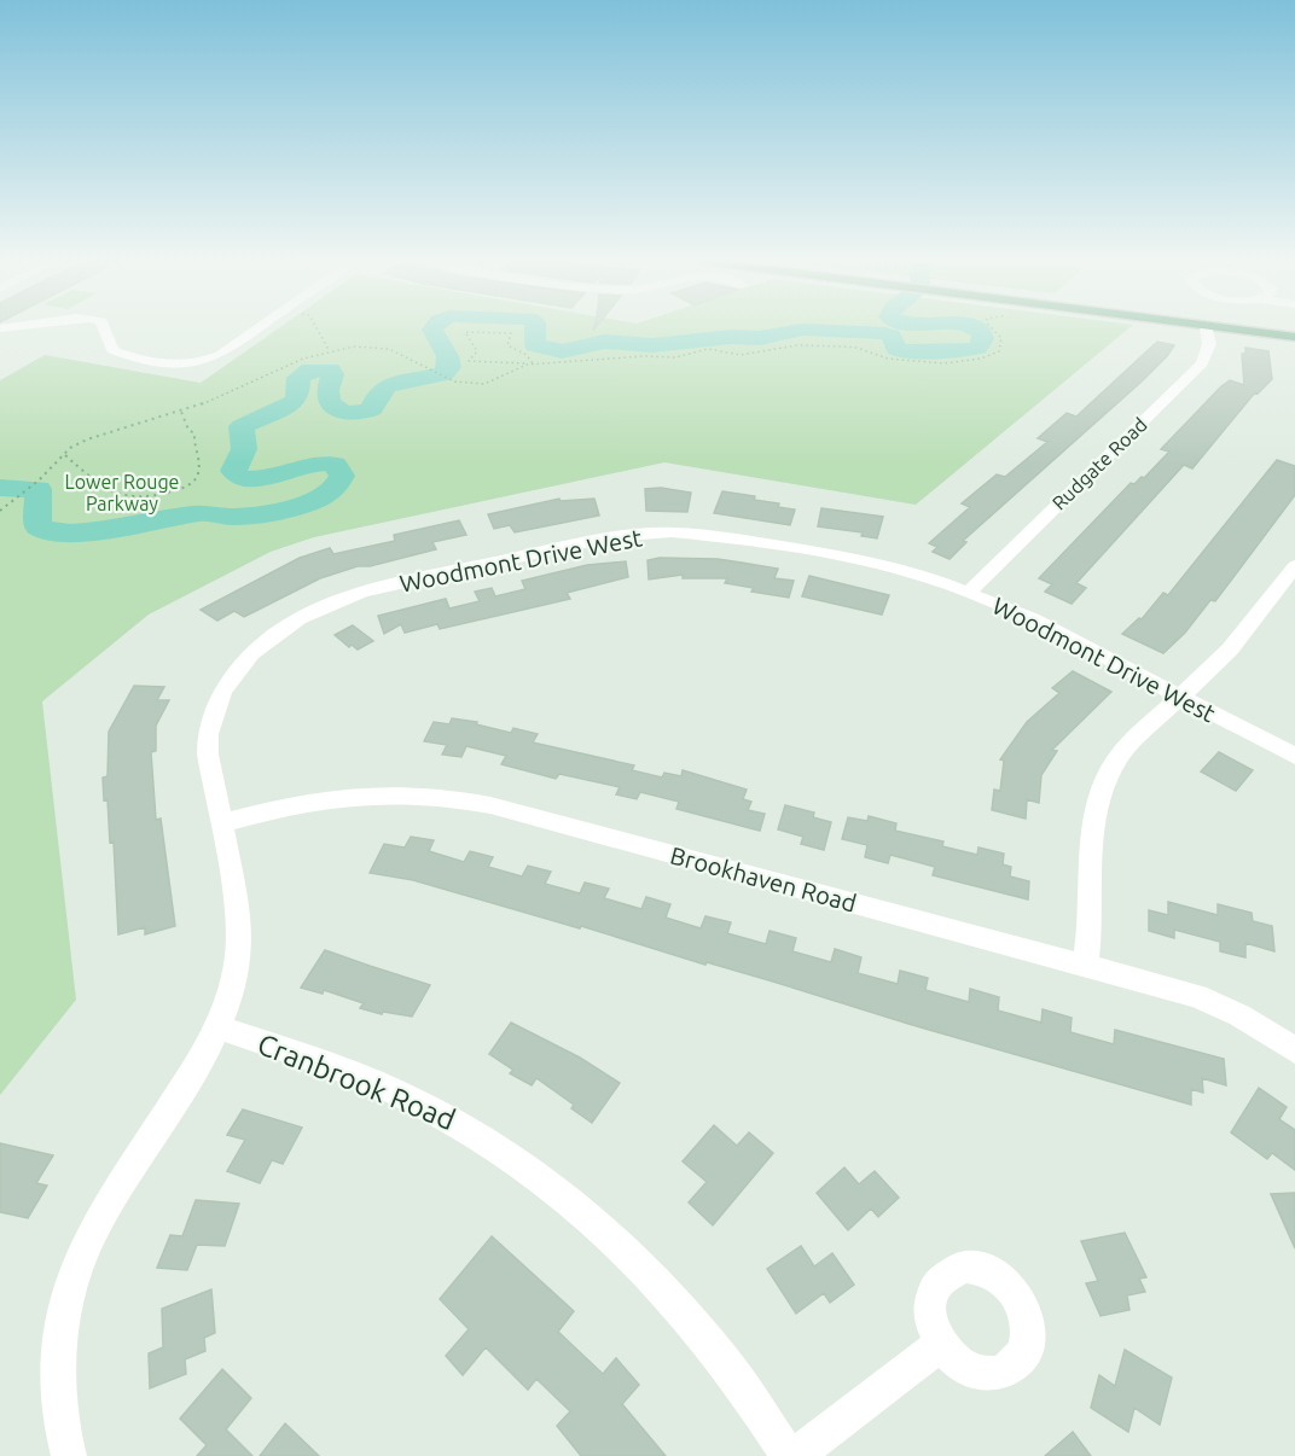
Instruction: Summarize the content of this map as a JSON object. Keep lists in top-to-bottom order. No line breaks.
{"streets":{"street":["Rudgate Road","Woodmont Drive West","Brookhaven Road","Cranbrook Road"]},"crossings":[["Rudgate Road","Woodmont Drive West"],["Woodmont Drive West","Brookhaven Road"],["Woodmont Drive West","Cranbrook Road"]],"parks":["Lower Rouge Parkway"]}
